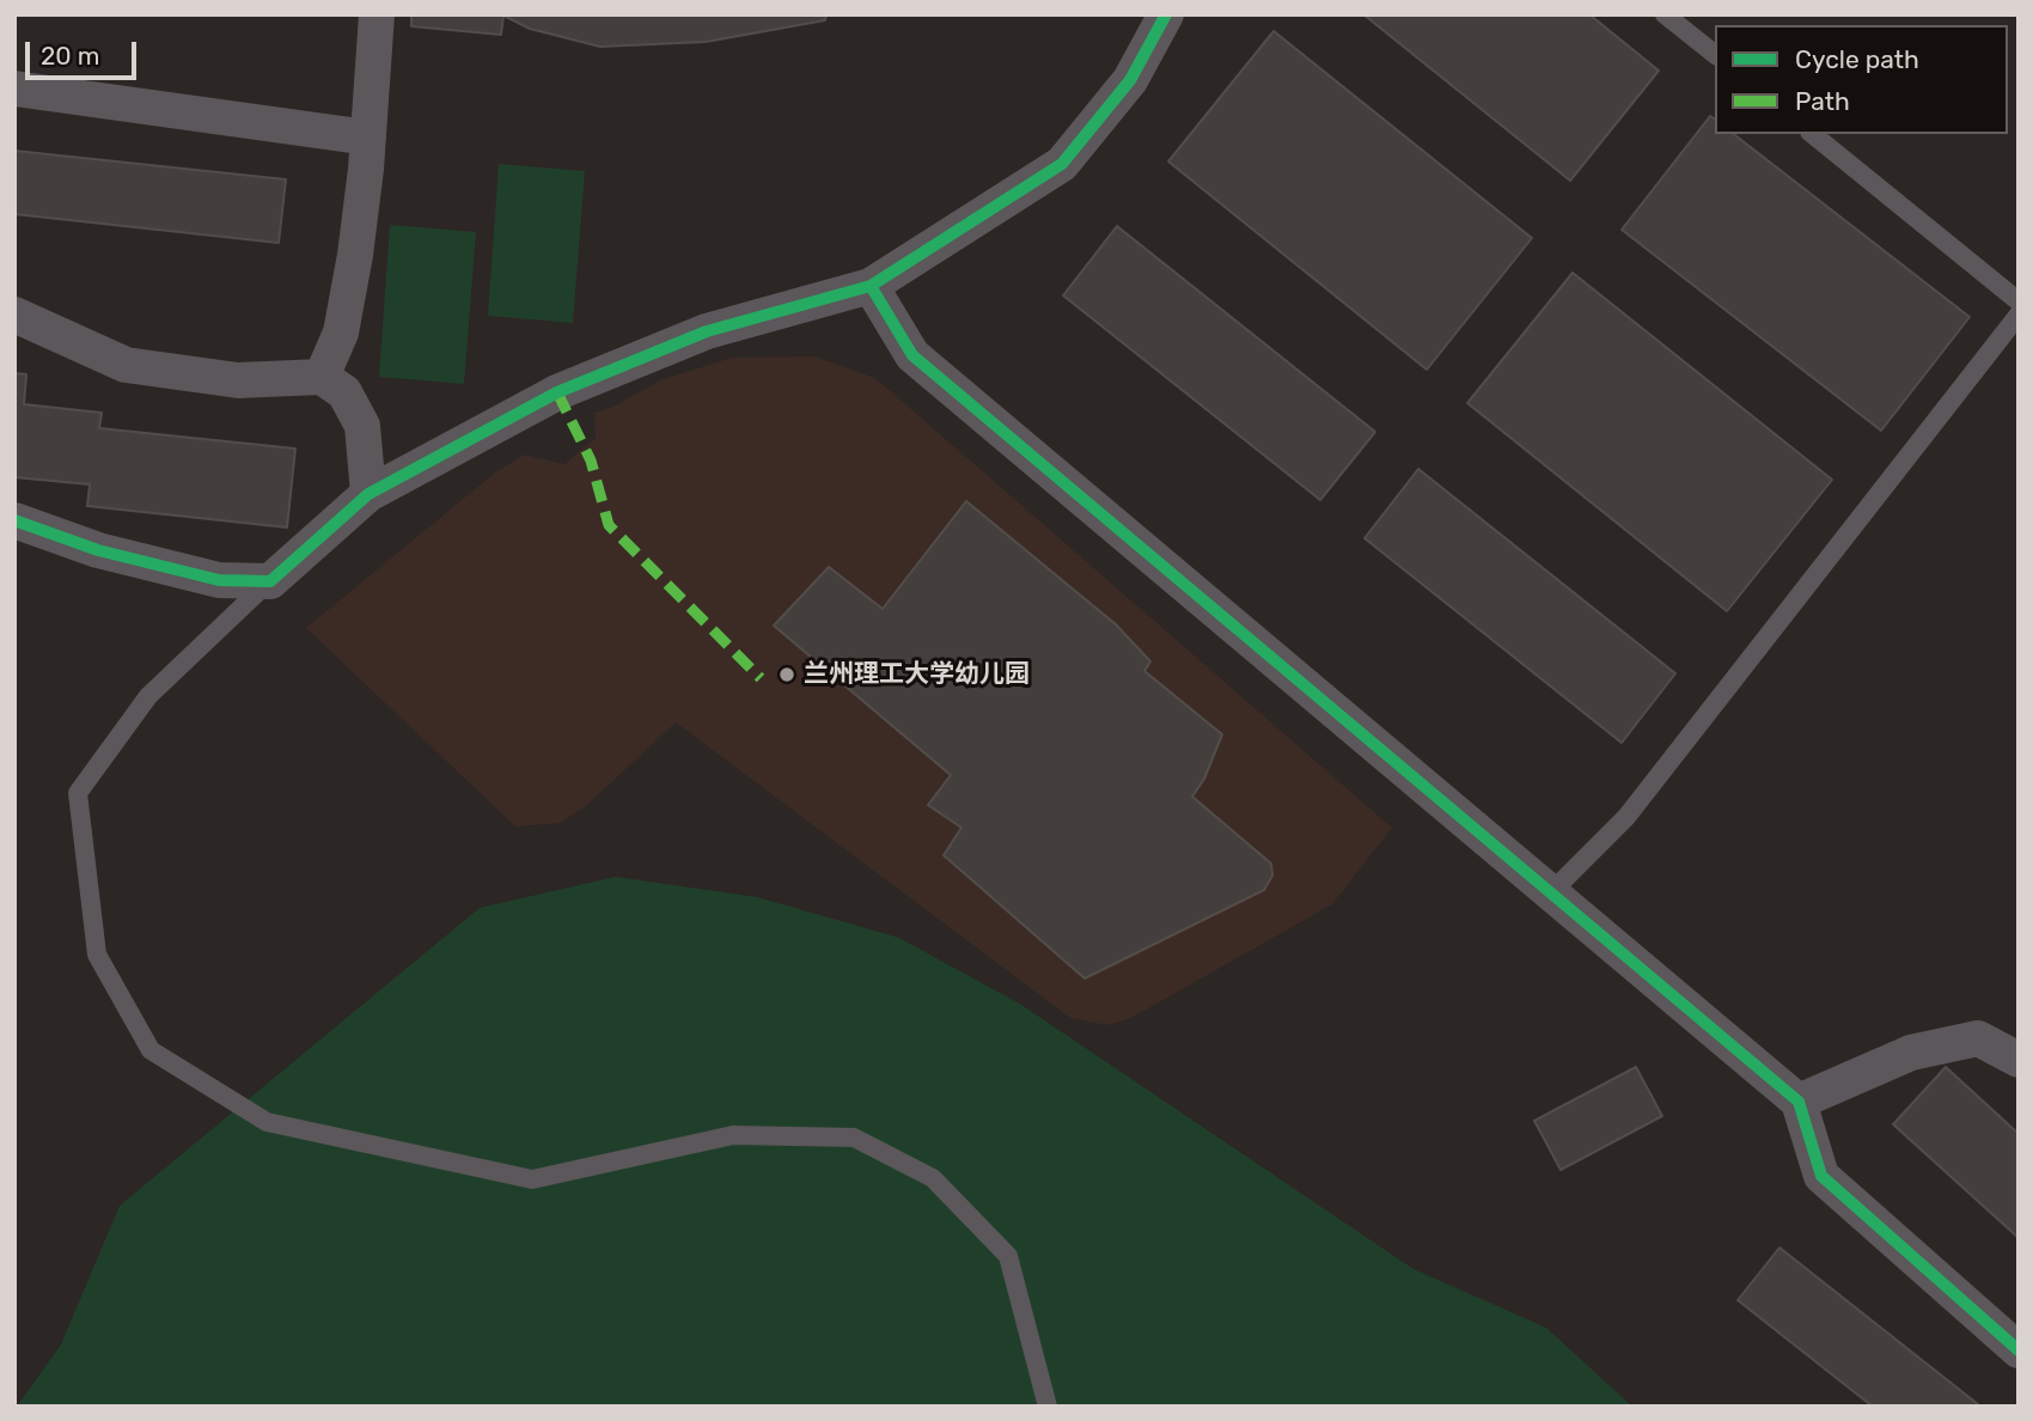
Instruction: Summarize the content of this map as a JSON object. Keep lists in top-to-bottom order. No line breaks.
{"places":["兰州理工大学幼儿园"],"legend":["Cycle path","Path"],"scale_bar":"20 m"}
